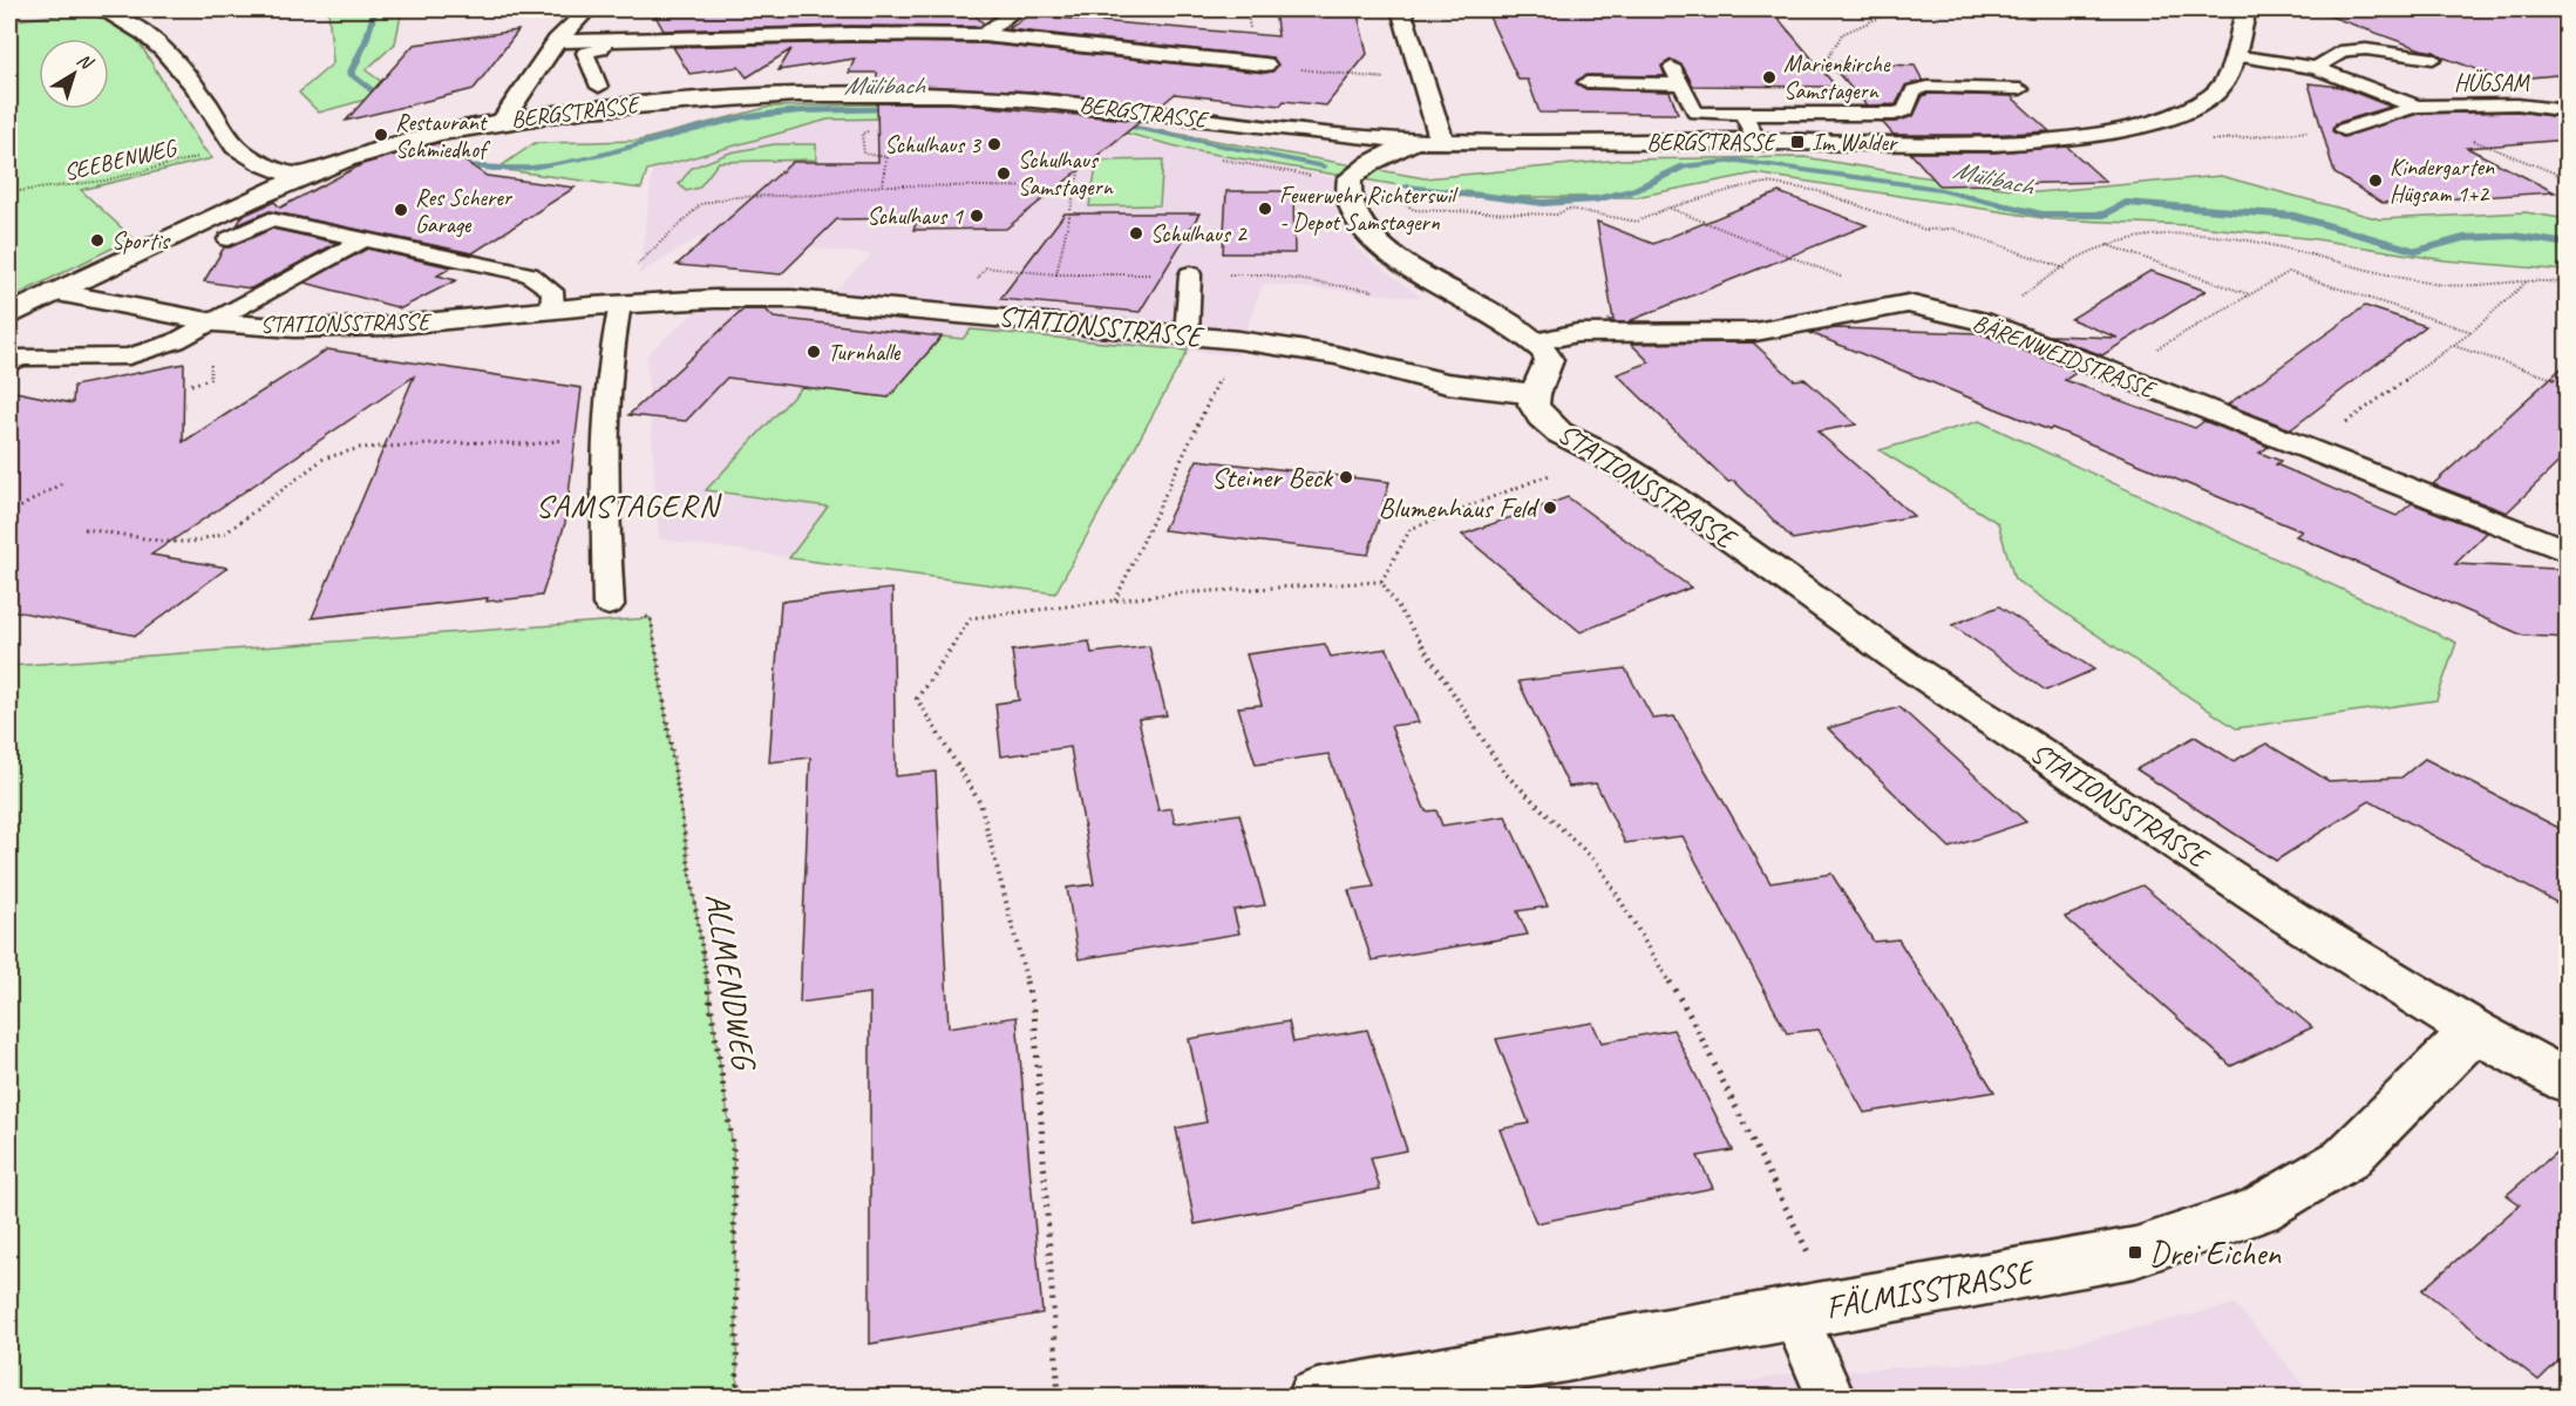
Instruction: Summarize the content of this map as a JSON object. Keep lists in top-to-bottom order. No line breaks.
{"streets":{"street":["BERGSTRASSE","STATIONSSTRASSE","BÄRENWEIDSTRASSE","FÄLMISSTRASSE"],"lane":["HÜGSAM"],"path":["SEEBENWEG","ALLMENDWEG"]},"crossings":[["HÜGSAM","BERGSTRASSE"],["BERGSTRASSE","STATIONSSTRASSE"],["STATIONSSTRASSE","FÄLMISSTRASSE"]],"districts":["SAMSTAGERN"],"water":["Mülibach"],"places":{"other":["Marienkirche Samstagern","Restaurant Schmiedhof","Schulhaus 3","Schulhaus Samstagern","Kindergarten Hügsam 1+2","Feuerwehr Richterswil - Depot Samstagern","Res Scherer Garage","Schulhaus 1","Schulhaus 2","Sportis","Turnhalle","Steiner Beck","Blumenhaus Feld"],"transit":["Im Walder","Drei Eichen"]},"north":"top right"}
